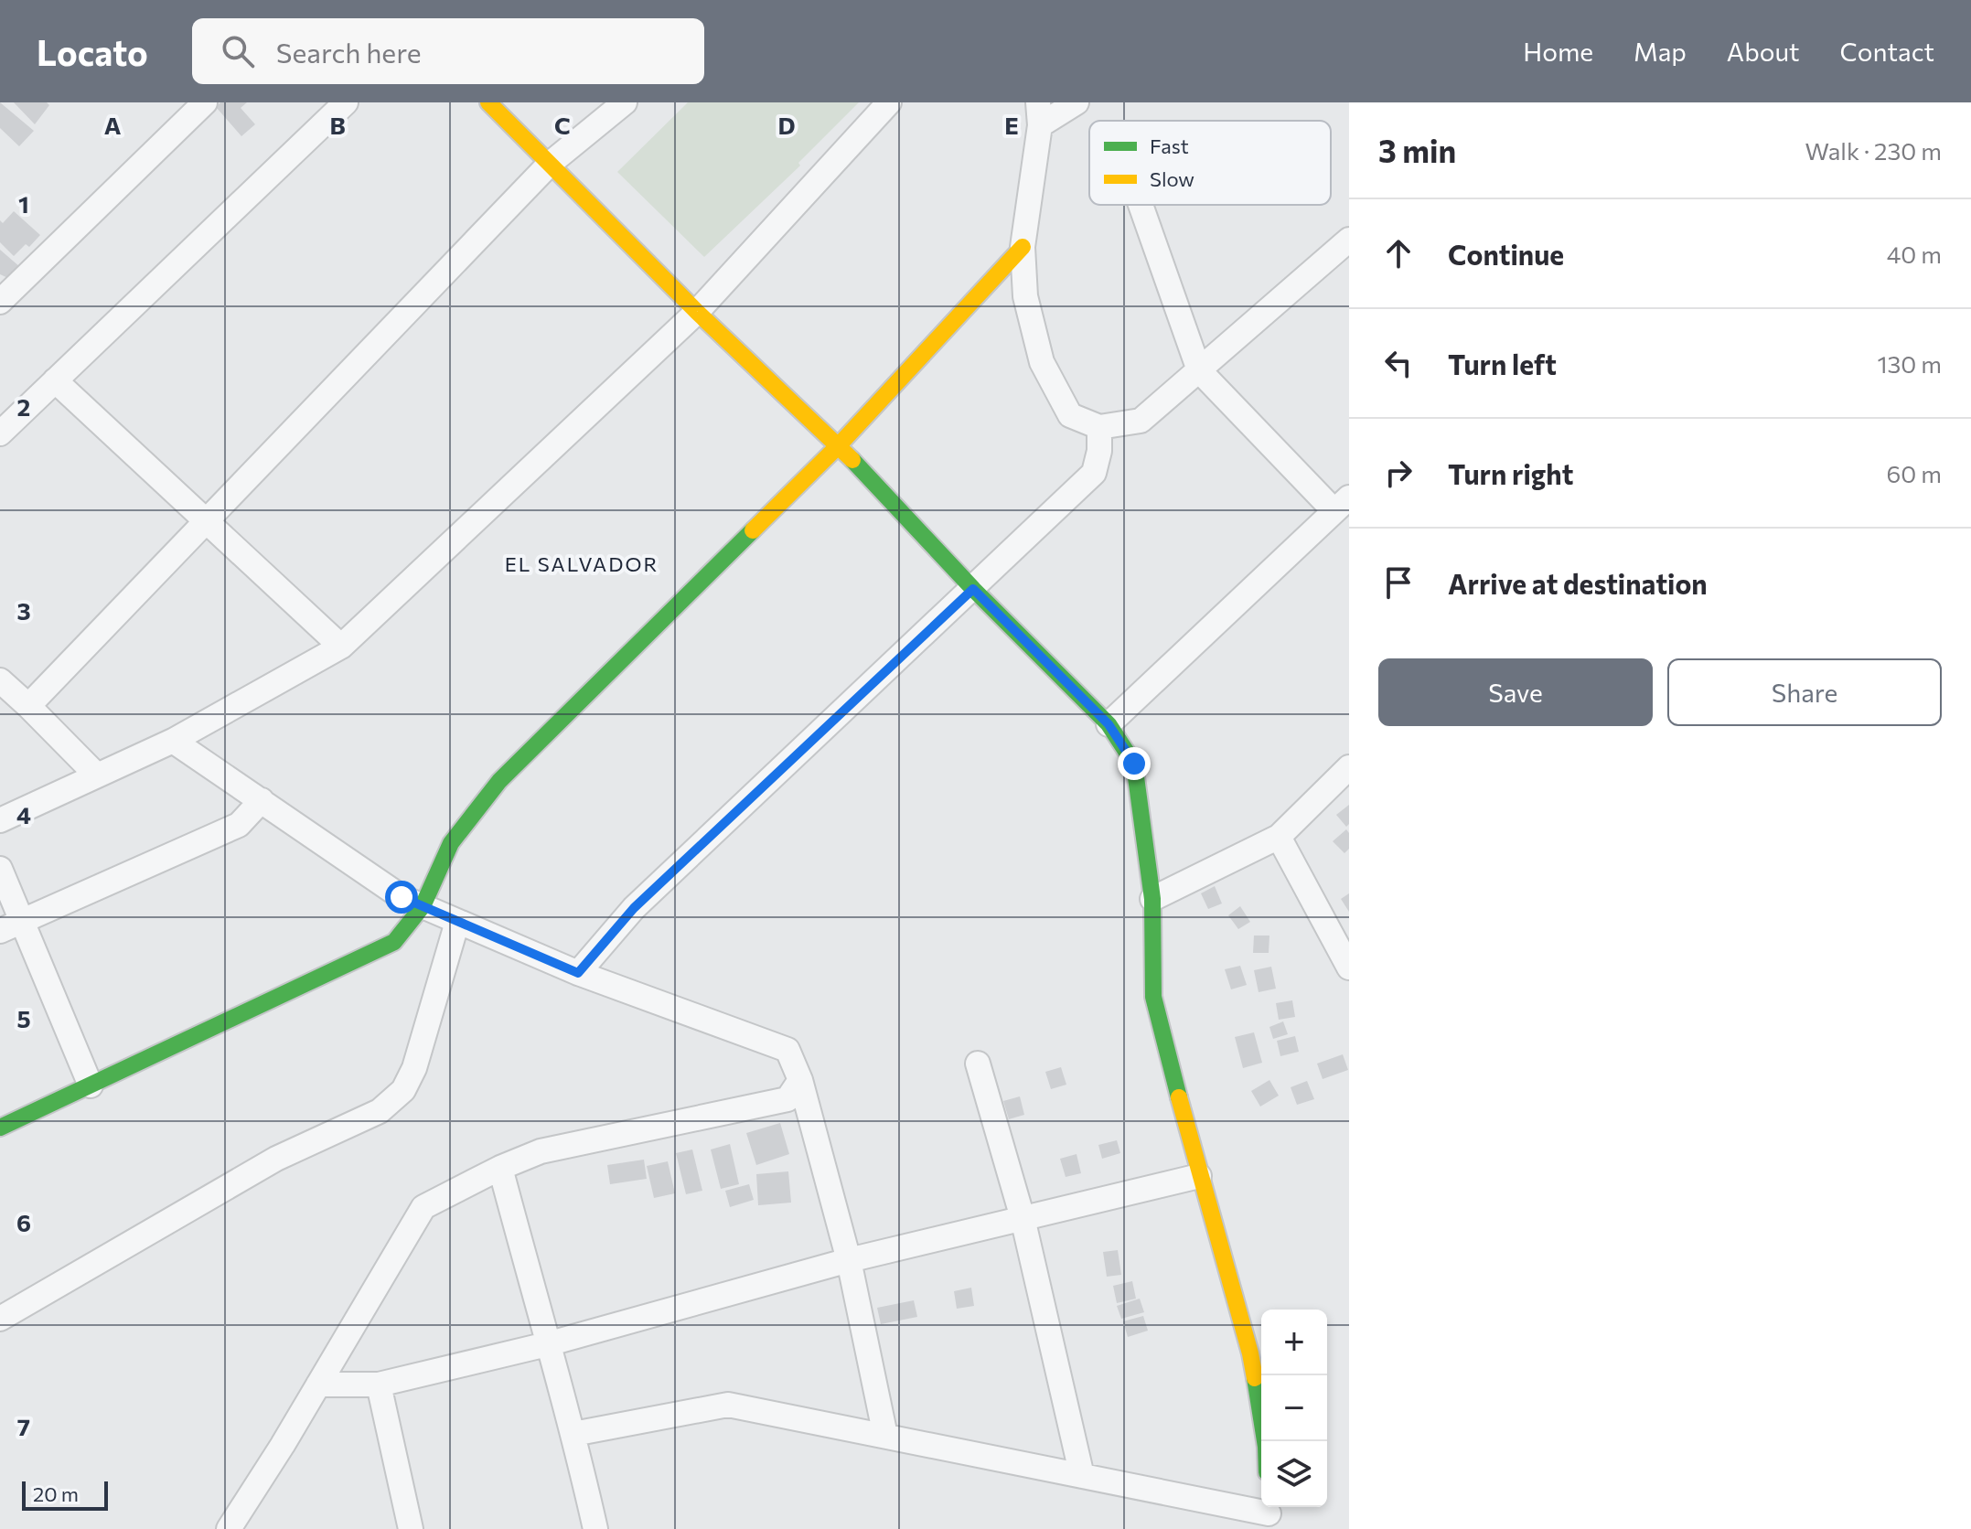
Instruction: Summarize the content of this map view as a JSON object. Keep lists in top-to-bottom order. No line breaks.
{"districts":["EL SALVADOR"],"legend":["Fast","Slow"],"scale_bar":"20 m","page":{"header":"Locato","search":"Search here","nav":["Home","Map","About","Contact"],"heading":["3 min","Walk · 230 m"],"list":[["Continue","40 m"],["Turn left","130 m"],["Turn right","60 m"],"Arrive at destination"],"buttons":["Save","Share"],"map_buttons":["+","−"],"scale":"20 m"},"grid":{"columns":["A","B","C","D","E"],"rows":["1","2","3","4","5","6","7"]}}
